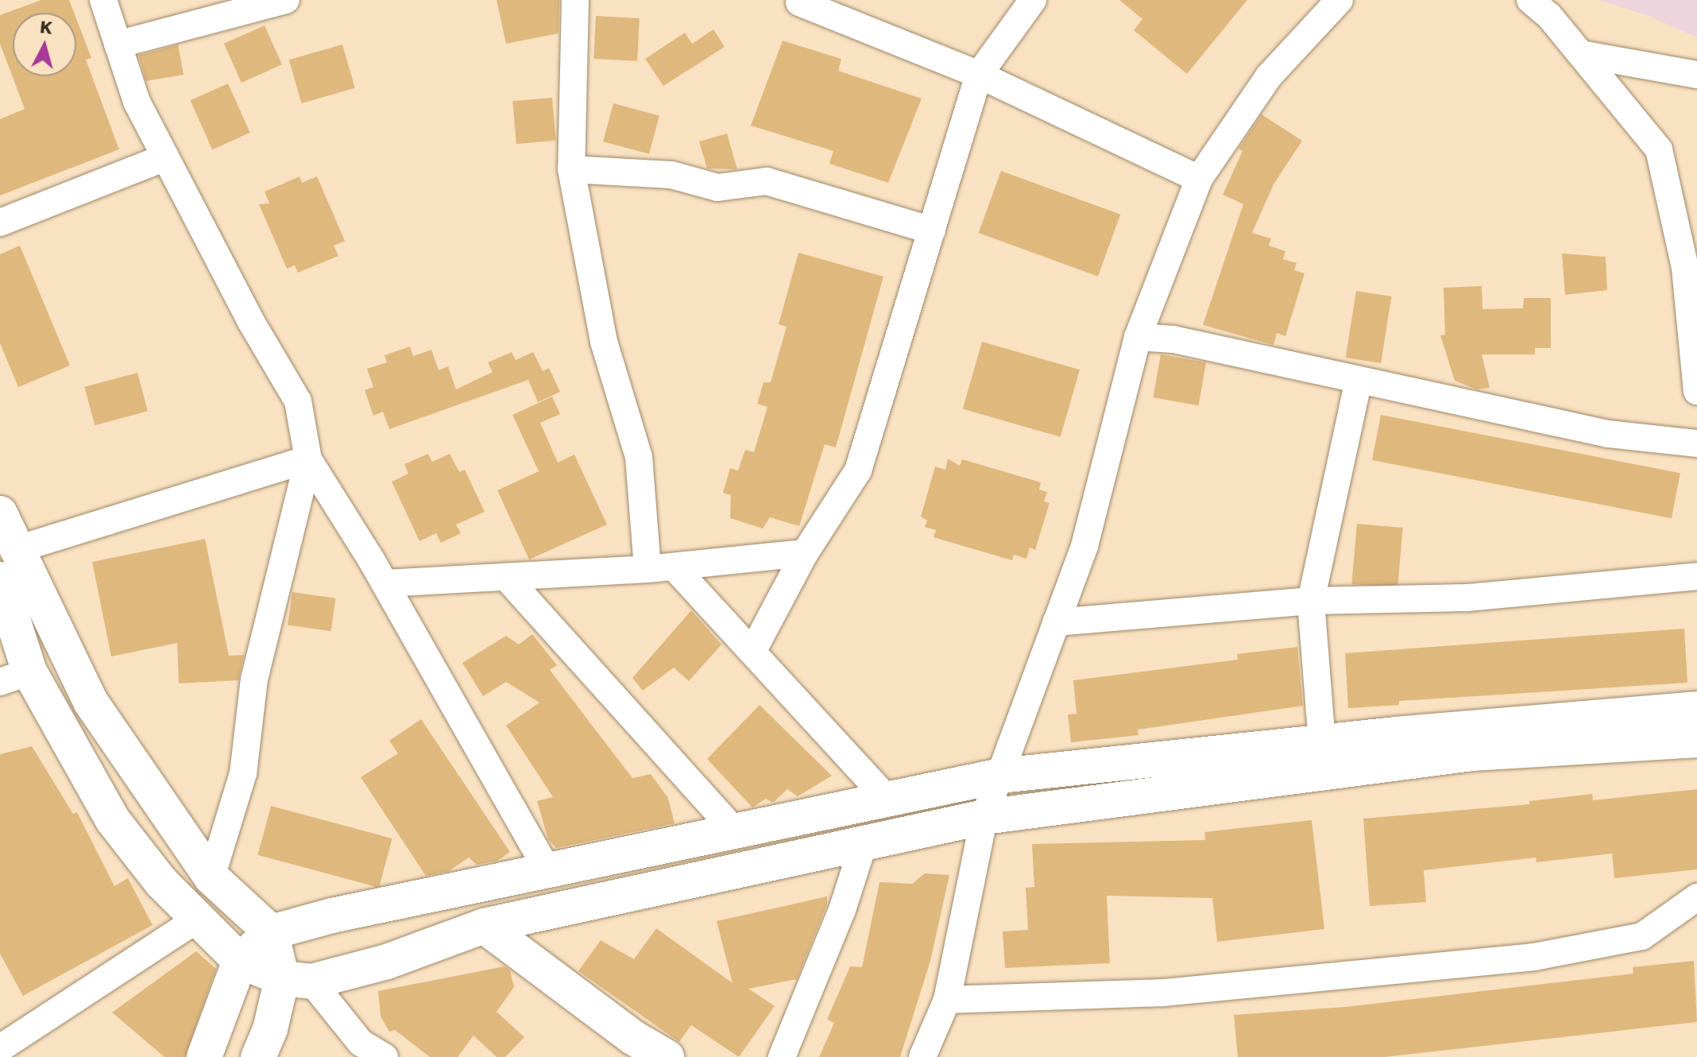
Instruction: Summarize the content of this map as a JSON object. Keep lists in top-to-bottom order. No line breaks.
{"north":"top"}
